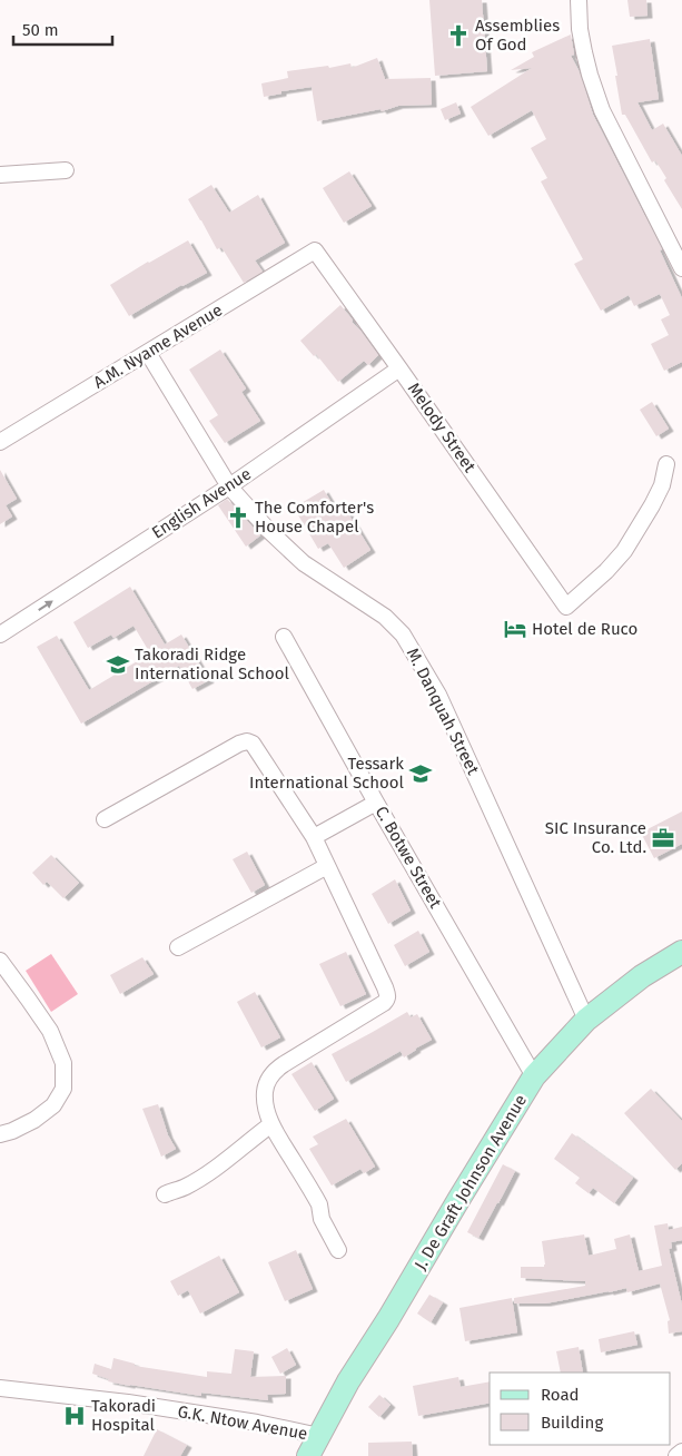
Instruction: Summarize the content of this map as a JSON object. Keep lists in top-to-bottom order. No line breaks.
{"streets":{"street":["A.M. Nyame Avenue","Melody Street","English Avenue","M. Danquah Street","C. Botwe Street","J. De Graft Johnson Avenue","G.K. Ntow Avenue"]},"crossings":[["A.M. Nyame Avenue","Melody Street"],["A.M. Nyame Avenue","M. Danquah Street"],["Melody Street","English Avenue"],["English Avenue","M. Danquah Street"],["M. Danquah Street","J. De Graft Johnson Avenue"],["C. Botwe Street","J. De Graft Johnson Avenue"],["J. De Graft Johnson Avenue","G.K. Ntow Avenue"]],"one_way":["English Avenue"],"places":{"church":["Assemblies Of God","The Comforter's House Chapel"],"hotel":["Hotel de Ruco"],"school or university":["Takoradi Ridge International School","Tessark International School"],"office":["SIC Insurance Co. Ltd."],"hospital":["Takoradi Hospital"]},"legend":["Road","Building"],"scale_bar":"50 m"}
